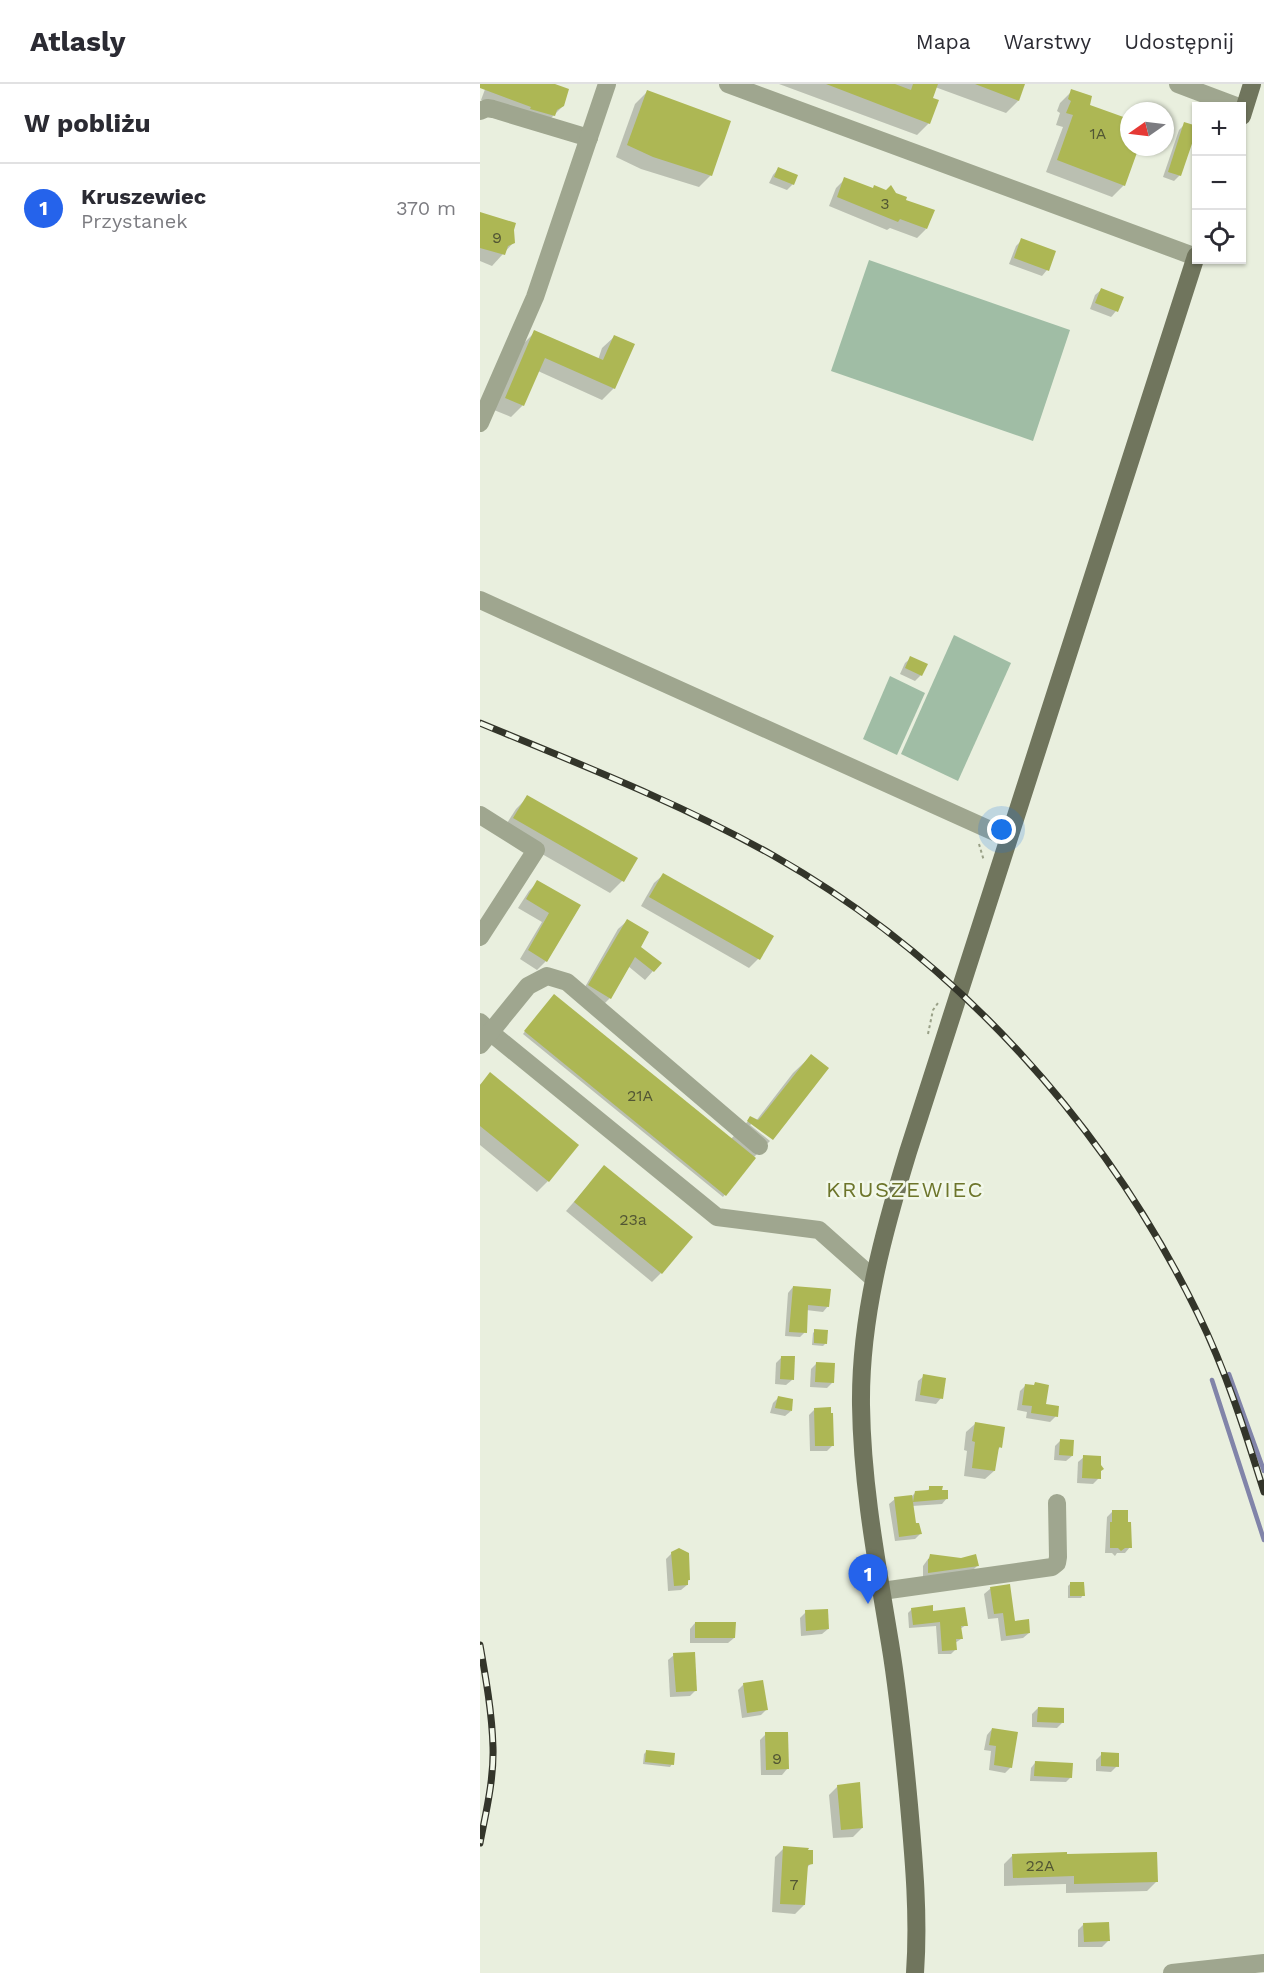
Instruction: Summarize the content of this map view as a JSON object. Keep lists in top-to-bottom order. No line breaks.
{"districts":["KRUSZEWIEC"],"house_numbers":["1A","3","9","21A","23a","9","22A","7"],"north":"left","page":{"header":"Atlasly","nav":["Mapa","Warstwy","Udostępnij"],"heading":"W pobliżu","map_buttons":["+","−"],"list":[{"mark":"1","name":"Kruszewiec","note":"Przystanek","value":"370 m"}],"pins":"1"}}
